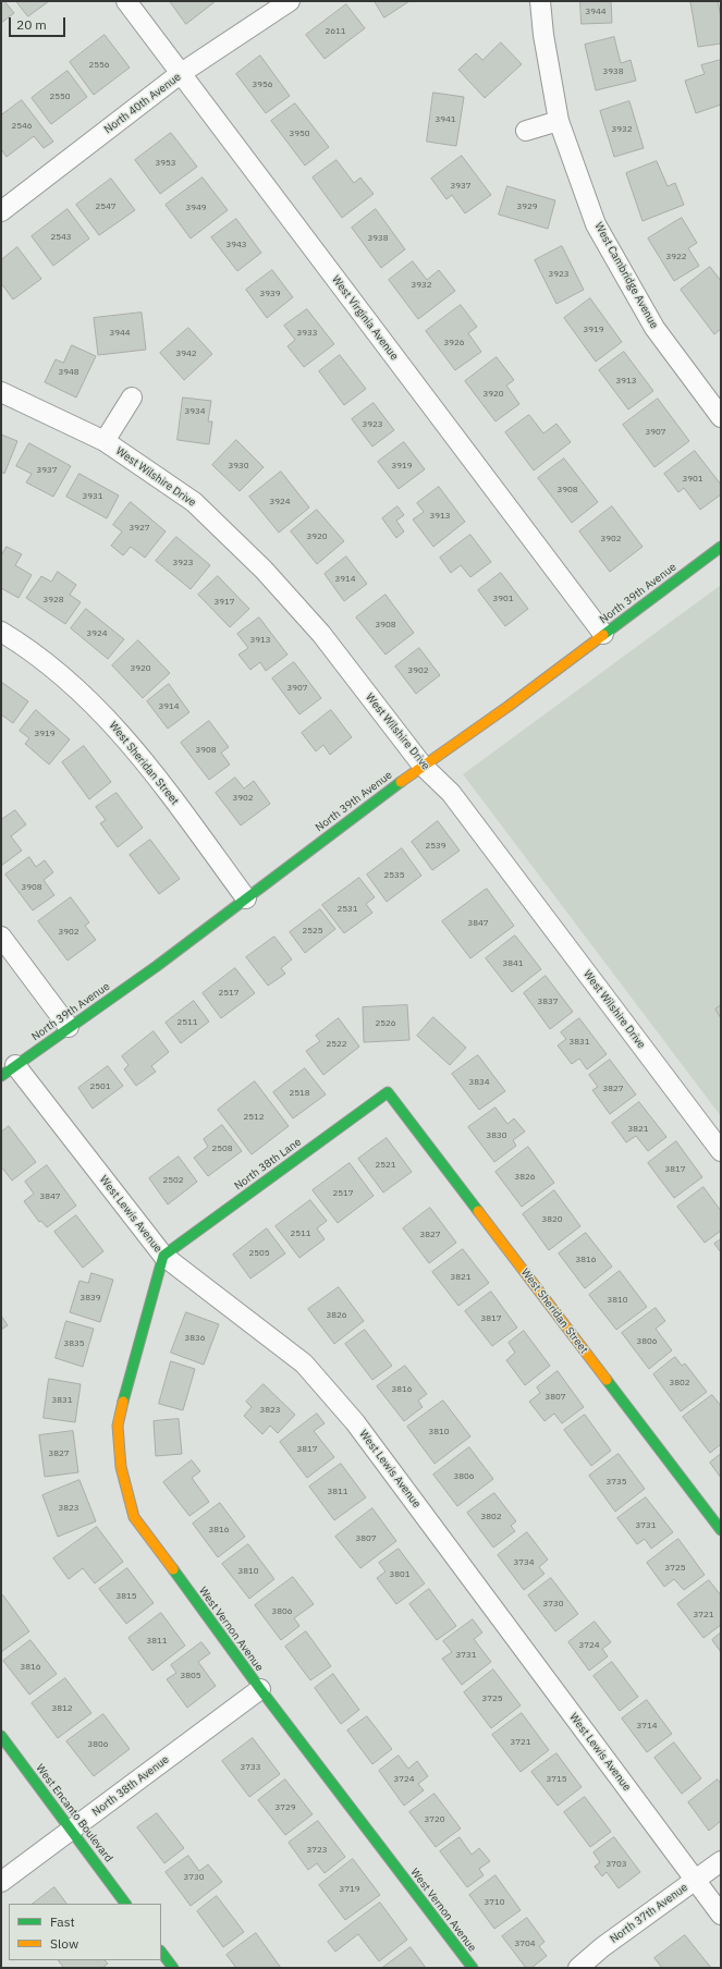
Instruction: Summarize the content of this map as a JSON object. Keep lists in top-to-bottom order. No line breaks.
{"streets":{"street":["North 40th Avenue","West Cambridge Avenue","West Virginia Avenue","West Wilshire Drive","North 39th Avenue","West Sheridan Street","North 38th Lane","West Lewis Avenue","West Vernon Avenue","North 38th Avenue","West Encanto Boulevard","North 37th Avenue"]},"crossings":[["North 40th Avenue","West Virginia Avenue"],["West Virginia Avenue","North 39th Avenue"],["West Wilshire Drive","North 39th Avenue"],["North 39th Avenue","West Sheridan Street"],["North 39th Avenue","West Lewis Avenue"],["West Sheridan Street","North 38th Lane"],["North 38th Lane","West Lewis Avenue"],["North 38th Lane","West Vernon Avenue"],["West Lewis Avenue","West Vernon Avenue"],["West Lewis Avenue","North 37th Avenue"],["West Vernon Avenue","North 38th Avenue"],["North 38th Avenue","West Encanto Boulevard"]],"house_numbers":["3944","2611","2556","3938","3956","2550","3941","2546","3932","3950","3953","3937","2547","3929","3949","2543","3938","3943","3922","3923","3932","3939","3919","3944","3933","3926","3942","3948","3913","3920","3934","3923","3907","3930","3919","3937","3901","3908","3931","3924","3913","3927","3920","3902","3923","3914","3901","3928","3917","3908","3924","3913","3920","3902","3907","3914","3919","3908","3902","2539","2535","3908","2531","3847","2525","3902","3841","2517","3837","2511","2526","3831","2522","3834","2501","3827","2518","2512","3821","3830","2508","2521","3817","3826","2502","2517","3847","3820","2511","3827","2505","3816","3821","3839","3810","3826","3817","3836","3806","3835","3802","3816","3807","3831","3823","3810","3817","3827","3806","3735","3811","3823","3802","3731","3816","3807","3734","3725","3810","3801","3815","3730","3806","3721","3811","3724","3731","3816","3805","3725","3812","3714","3721","3806","3733","3724","3715","3729","3720","3723","3703","3730","3719","3710","3704"],"legend":["Fast","Slow"],"scale_bar":"20 m"}
